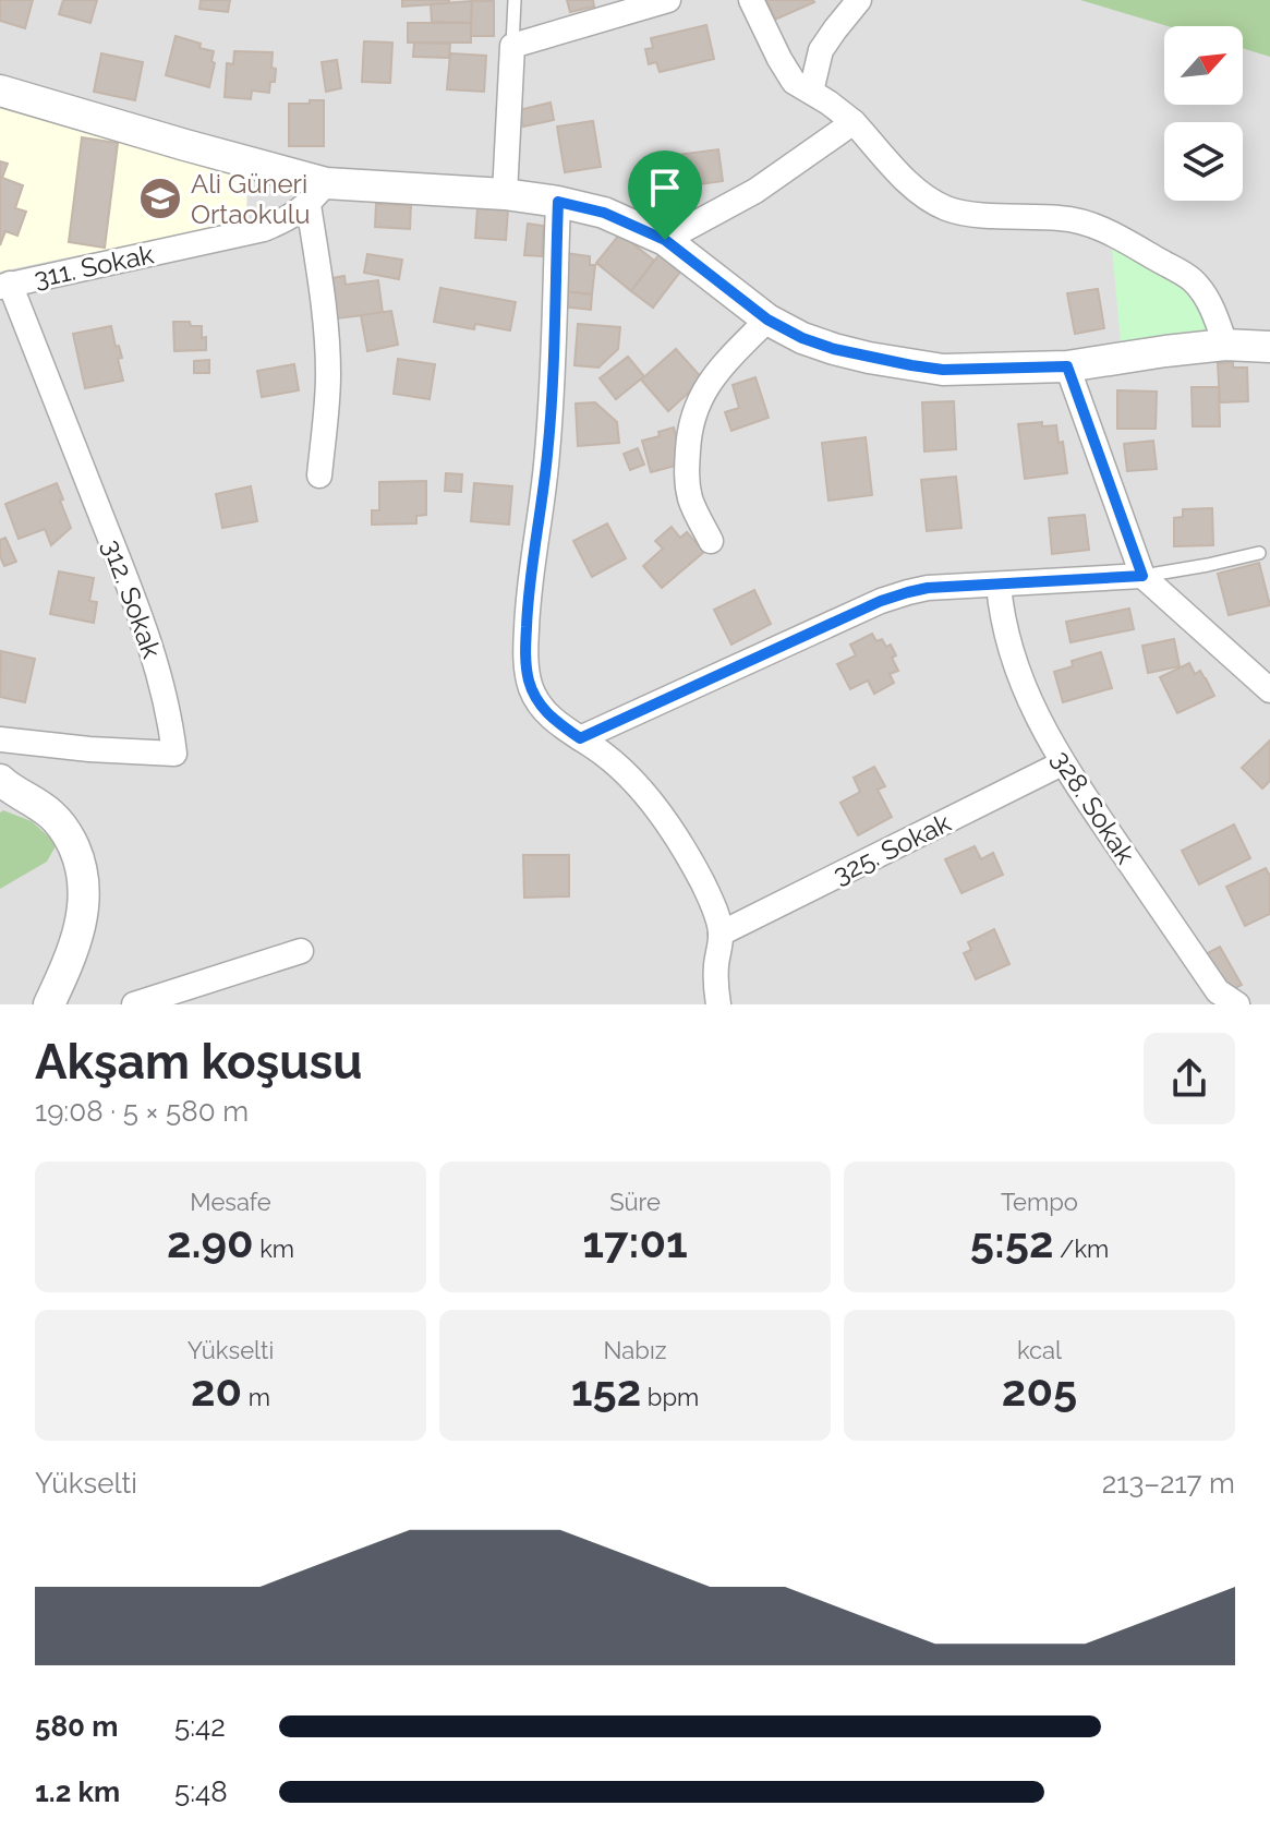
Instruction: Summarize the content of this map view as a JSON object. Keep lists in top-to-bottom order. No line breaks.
{"streets":{"street":["311. Sokak","312. Sokak","328. Sokak","325. Sokak"]},"crossings":[["311. Sokak","312. Sokak"],["328. Sokak","325. Sokak"]],"places":{"school or university":["Ali Güneri Ortaokulu"]},"north":"top right","page":{"heading":["Akşam koşusu","19:08 · 5 × 580 m"],"stats":[["Mesafe","2.90 km"],["Süre","17:01"],["Tempo","5:52 /km"],["Yükselti","20 m"],["Nabız","152 bpm"],["kcal","205"]],"chart":["Yükselti","213–217 m"],"list":[{"name":"580 m","note":"5:42"},{"name":"1.2 km","note":"5:48"}]}}
